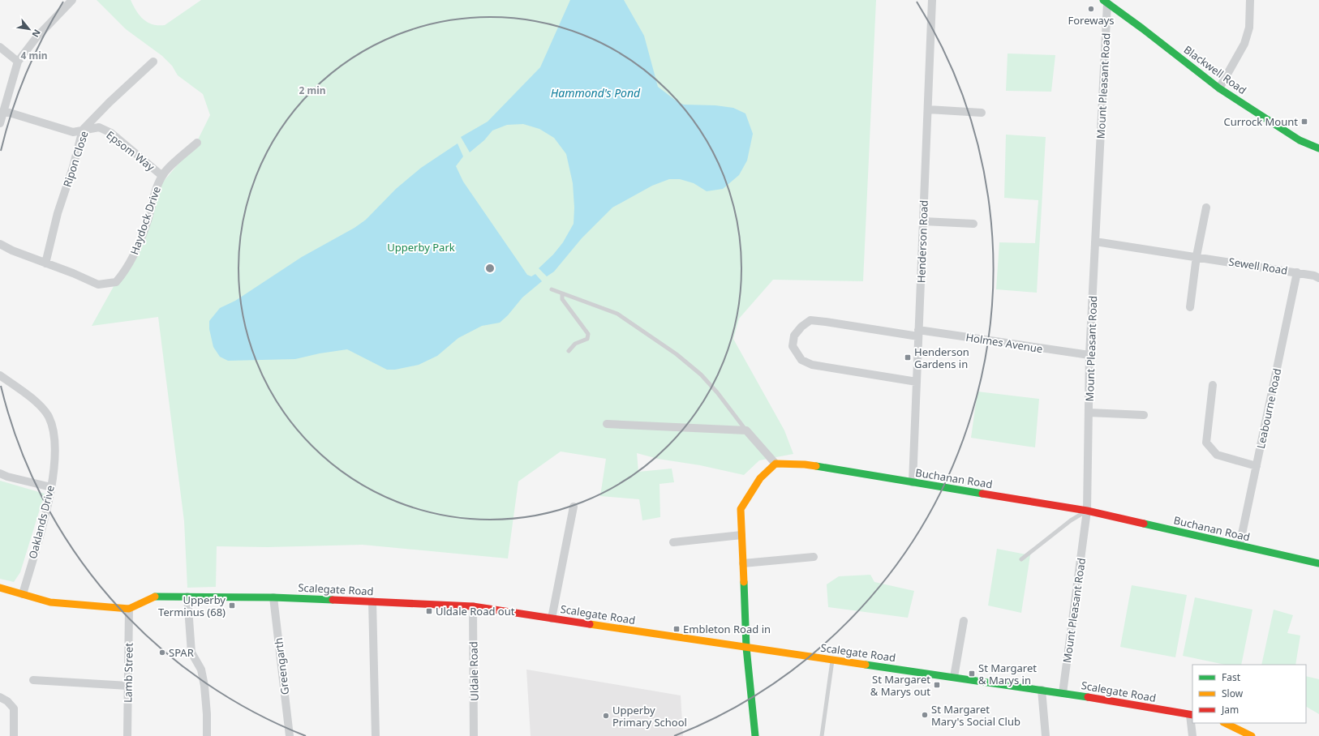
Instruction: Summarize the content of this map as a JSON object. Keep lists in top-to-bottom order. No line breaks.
{"streets":{"street":["Blackwell Road","Mount Pleasant Road","Epsom Way","Ripon Close","Haydock Drive","Henderson Road","Sewell Road","Holmes Avenue","Leabourne Road","Buchanan Road","Oaklands Drive","Scalegate Road","Greengarth","Uldale Road","Lamb Street"]},"crossings":[["Blackwell Road","Mount Pleasant Road"],["Mount Pleasant Road","Sewell Road"],["Mount Pleasant Road","Holmes Avenue"],["Mount Pleasant Road","Buchanan Road"],["Mount Pleasant Road","Scalegate Road"],["Epsom Way","Ripon Close"],["Epsom Way","Haydock Drive"],["Ripon Close","Haydock Drive"],["Henderson Road","Holmes Avenue"],["Henderson Road","Buchanan Road"],["Sewell Road","Leabourne Road"],["Leabourne Road","Buchanan Road"],["Scalegate Road","Greengarth"],["Scalegate Road","Uldale Road"],["Scalegate Road","Lamb Street"]],"water":["Hammond's Pond"],"parks":["Upperby Park"],"places":{"other":["Foreways","SPAR","St Margaret Mary's Social Club","Upperby Primary School"],"transit":["Currock Mount","Henderson Gardens in","Upperby Terminus (68)","Uldale Road out","Embleton Road in","St Margaret & Marys in","St Margaret & Marys out"]},"legend":["Fast","Slow","Jam"],"north":"bottom right","rings":["4 min","2 min"]}
